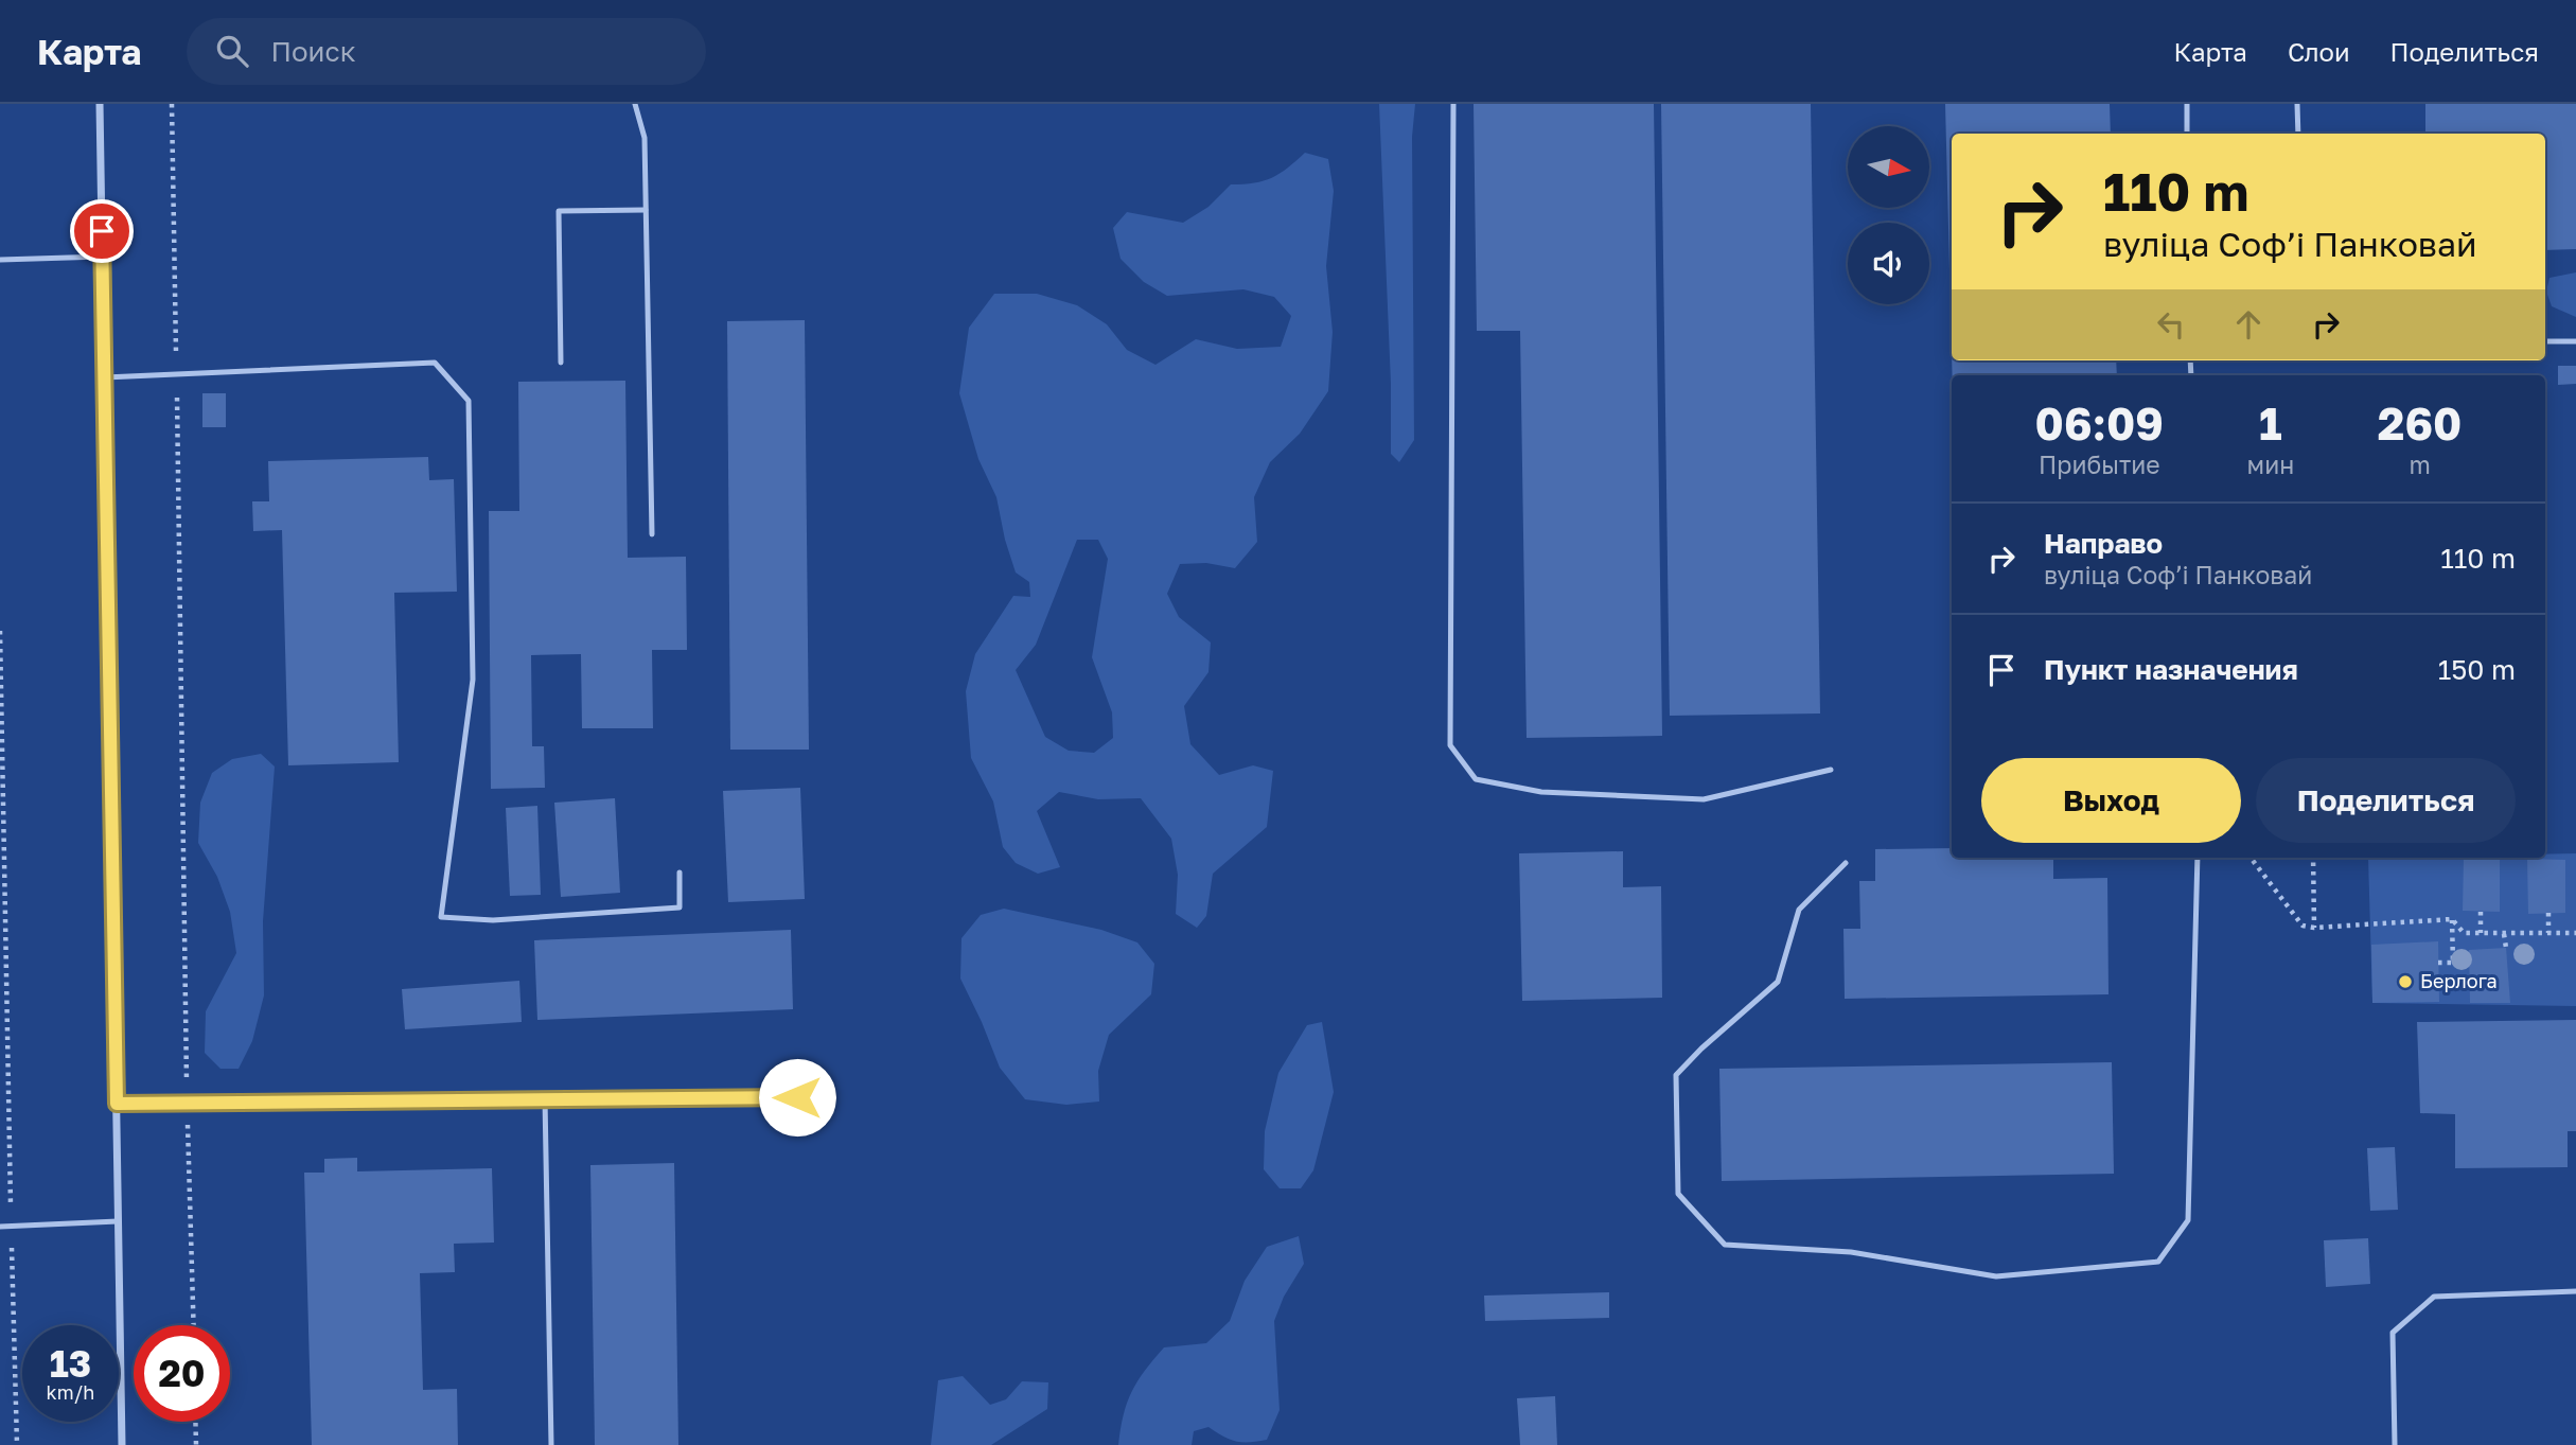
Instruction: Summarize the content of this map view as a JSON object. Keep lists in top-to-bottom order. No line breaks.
{"places":["Берлога"],"north":"right","page":{"header":"Карта","search":"Поиск","nav":["Карта","Слои","Поделиться"],"turn":["110 m","вуліца Софʼі Панковай"],"eta":["06:09","Прибытие","1","мин","260","m"],"list":[{"name":"Направо","note":"вуліца Софʼі Панковай","value":"110 m"},{"name":"Пункт назначения","value":"150 m"}],"buttons":["Выход","Поделиться"],"speed":"13 km/h","limit":"20"}}
